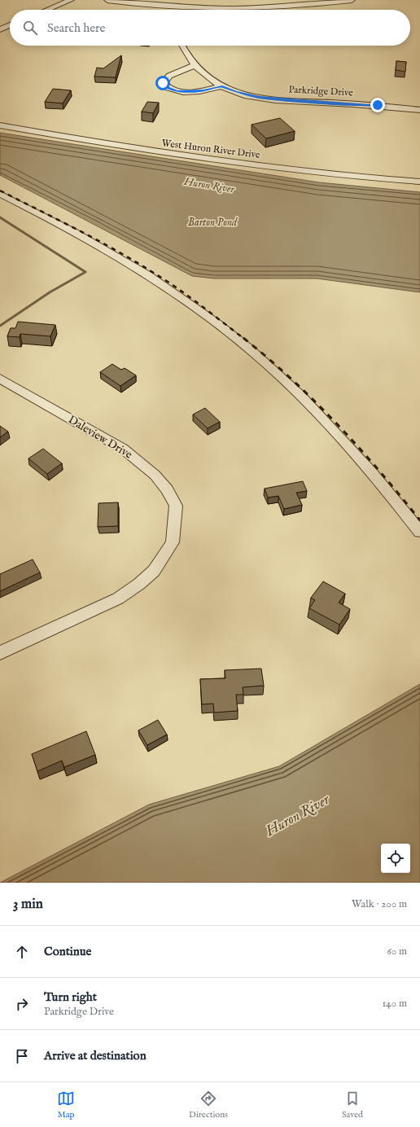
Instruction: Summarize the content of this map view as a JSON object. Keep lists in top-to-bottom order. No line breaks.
{"streets":{"street":["Parkridge Drive","West Huron River Drive","Daleview Drive"]},"water":["Huron River","Barton Pond"],"page":{"search":"Search here","heading":["3 min","Walk · 200 m"],"list":[["Continue","60 m"],["Turn right","Parkridge Drive","140 m"],"Arrive at destination"],"nav":["Map","Directions","Saved"]}}
